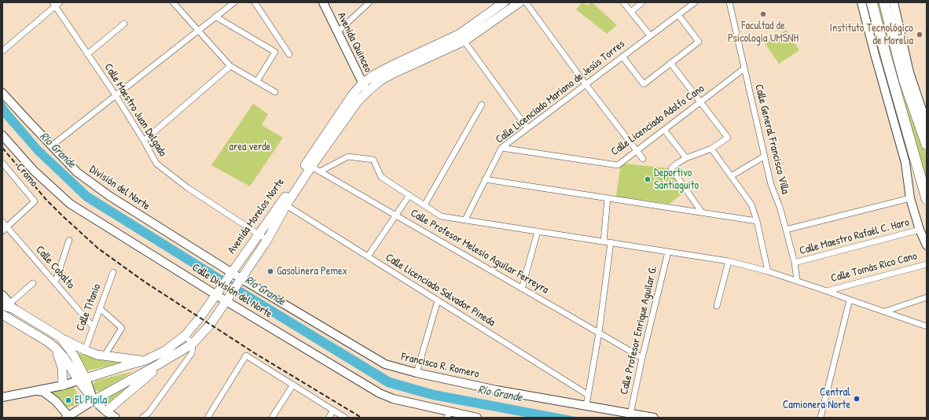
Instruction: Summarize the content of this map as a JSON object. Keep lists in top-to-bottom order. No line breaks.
{"streets":{"main road":["Avenida Quinceo","División del Norte","Avenida Morelos Norte","Calle División del Norte","Francisco R. Romero"],"street":["Calle Licenciado Mariano de Jesús Torres","Calle Maestro Juan Delgado","Calle Licenciado Adolfo Cano","Calle General Francisco Villa","Cromo","Calle Maestro Rafaél C. Haro","Calle Profesor Melesio Aguilar Ferreyra","Calle Cobalto","Calle Tomás Rico Cano","Calle Licenciado Salvador Pineda","Calle Titanio","Calle Profesor Enrique Aguilar G."]},"crossings":[["Avenida Quinceo","Avenida Morelos Norte"],["Calle Licenciado Mariano de Jesús Torres","Calle Licenciado Adolfo Cano"],["Calle Maestro Juan Delgado","Avenida Morelos Norte"],["Calle Licenciado Adolfo Cano","Calle General Francisco Villa"],["Calle General Francisco Villa","Calle Maestro Rafaél C. Haro"],["Cromo","Calle Cobalto"],["División del Norte","Avenida Morelos Norte"],["División del Norte","Francisco R. Romero"],["Avenida Morelos Norte","Calle Profesor Melesio Aguilar Ferreyra"],["Avenida Morelos Norte","Calle Licenciado Salvador Pineda"],["Avenida Morelos Norte","Calle División del Norte"],["Avenida Morelos Norte","Francisco R. Romero"],["Calle Profesor Melesio Aguilar Ferreyra","Calle Profesor Enrique Aguilar G."],["Calle Cobalto","Calle Titanio"],["Calle Profesor Enrique Aguilar G.","Francisco R. Romero"]],"water":["Río Grande"],"parks":["area verde"],"places":["Facultad de Psicología UMSNH","Instituto Tecnológico de Morelia","Deportivo Santiaguito","Gasolinera Pemex","Central Camionera Norte","El Pípila"]}
